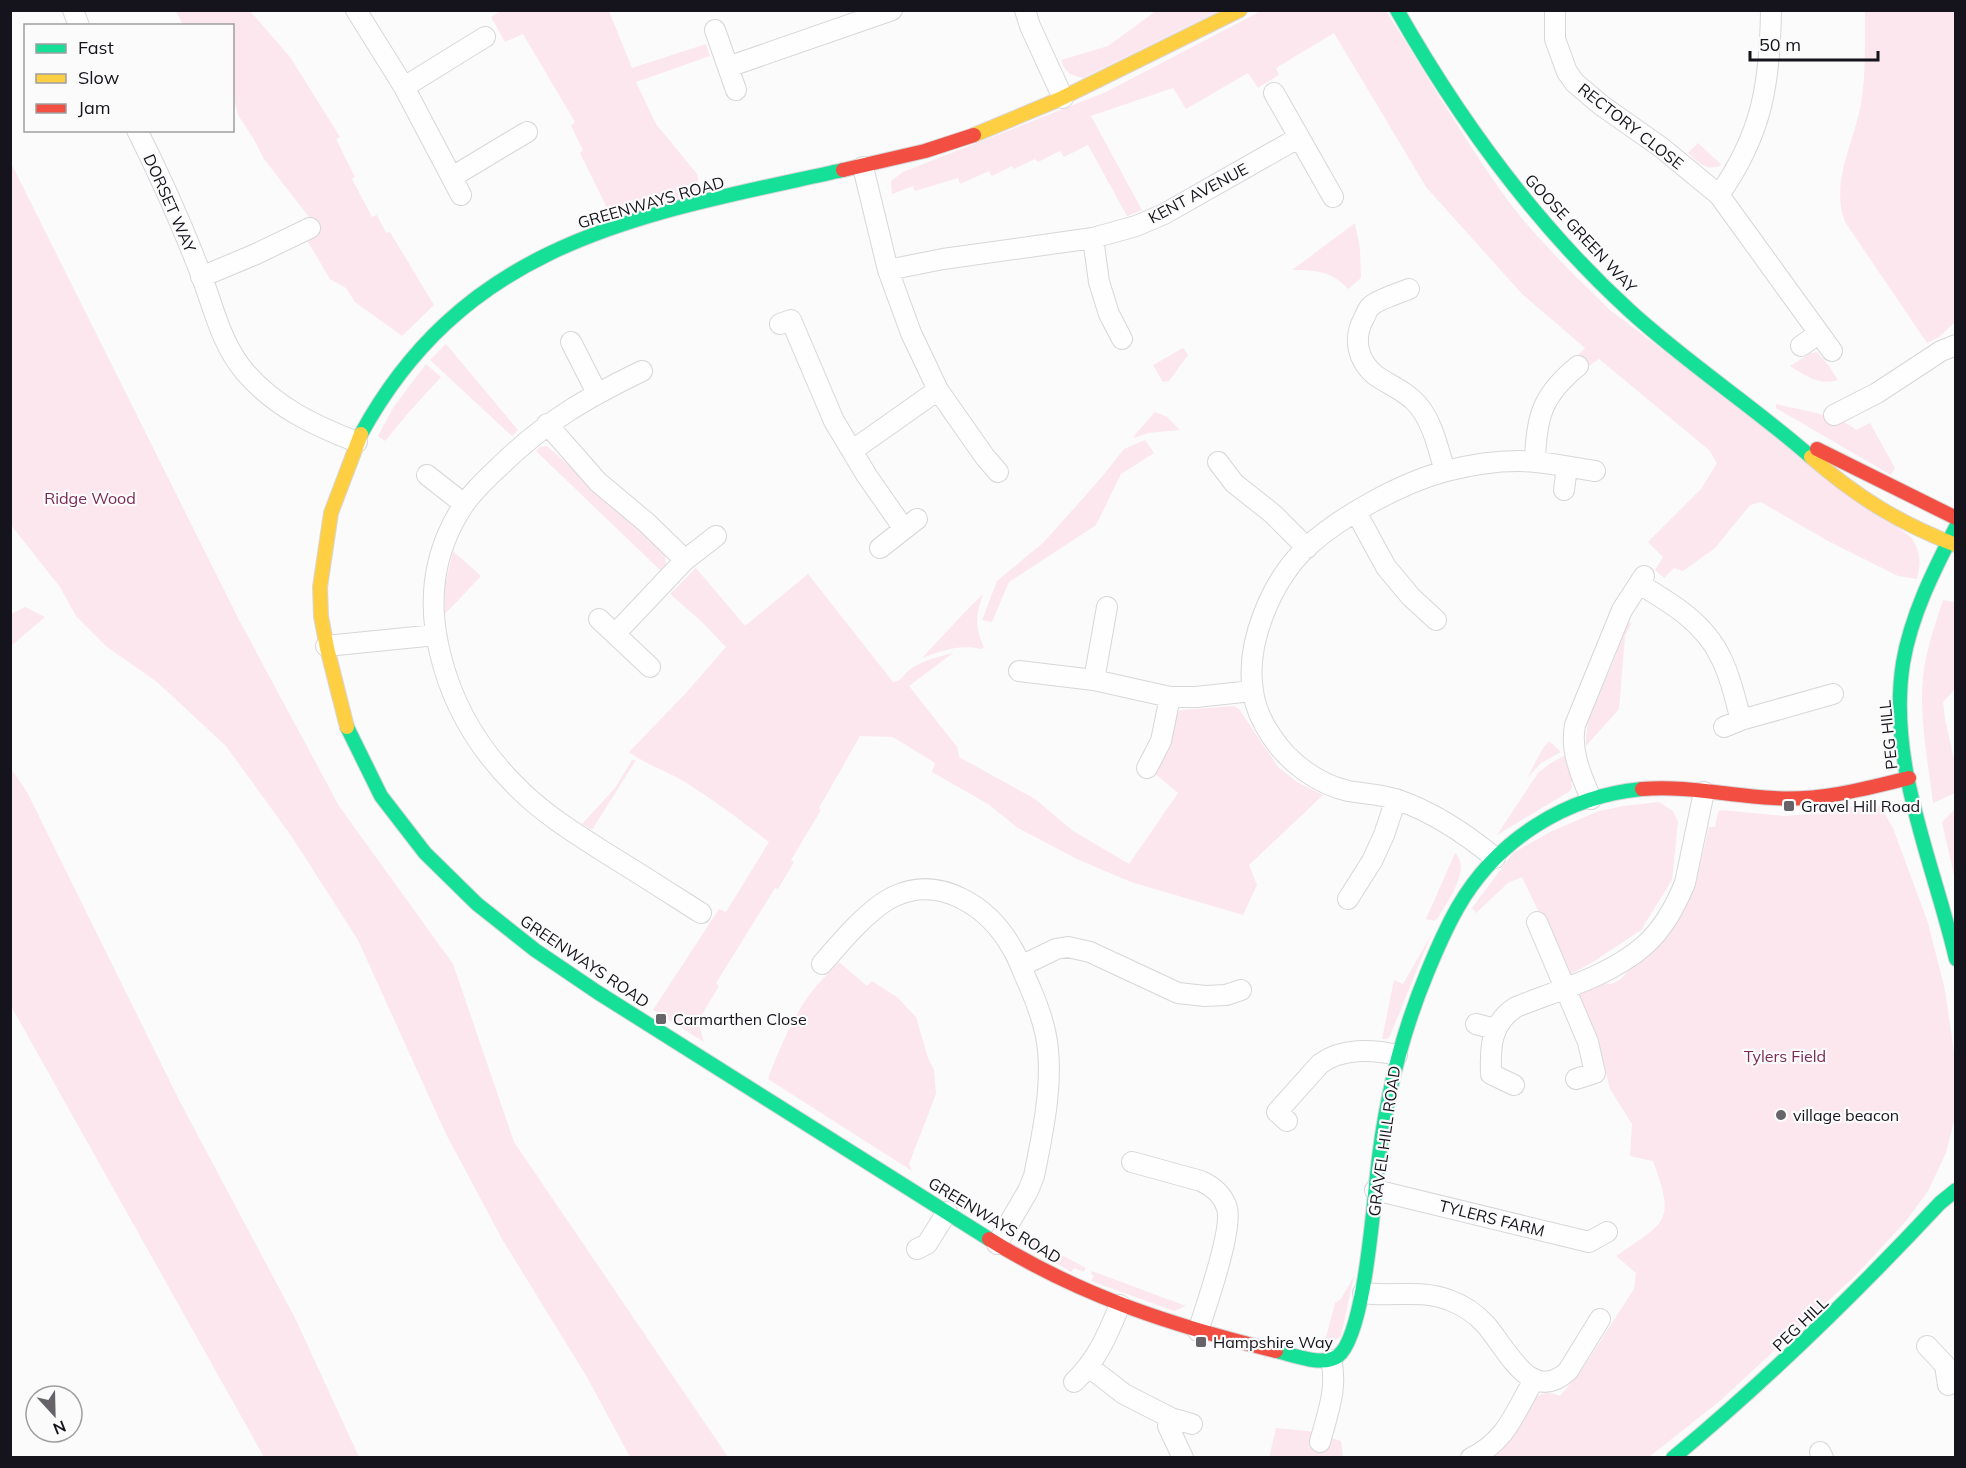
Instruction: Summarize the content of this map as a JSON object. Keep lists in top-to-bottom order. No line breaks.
{"streets":{"street":["RECTORY CLOSE","KENT AVENUE","GREENWAYS ROAD","DORSET WAY","GOOSE GREEN WAY","PEG HILL","GRAVEL HILL ROAD","TYLERS FARM"]},"crossings":[["GREENWAYS ROAD","DORSET WAY"],["GREENWAYS ROAD","GRAVEL HILL ROAD"],["GOOSE GREEN WAY","PEG HILL"],["PEG HILL","GRAVEL HILL ROAD"],["GRAVEL HILL ROAD","TYLERS FARM"]],"parks":["Ridge Wood","Tylers Field"],"places":{"transit":["Gravel Hill Road","Carmarthen Close","Hampshire Way"],"other":["village beacon"]},"legend":["Fast","Slow","Jam"],"scale_bar":"50 m","north":"bottom"}
